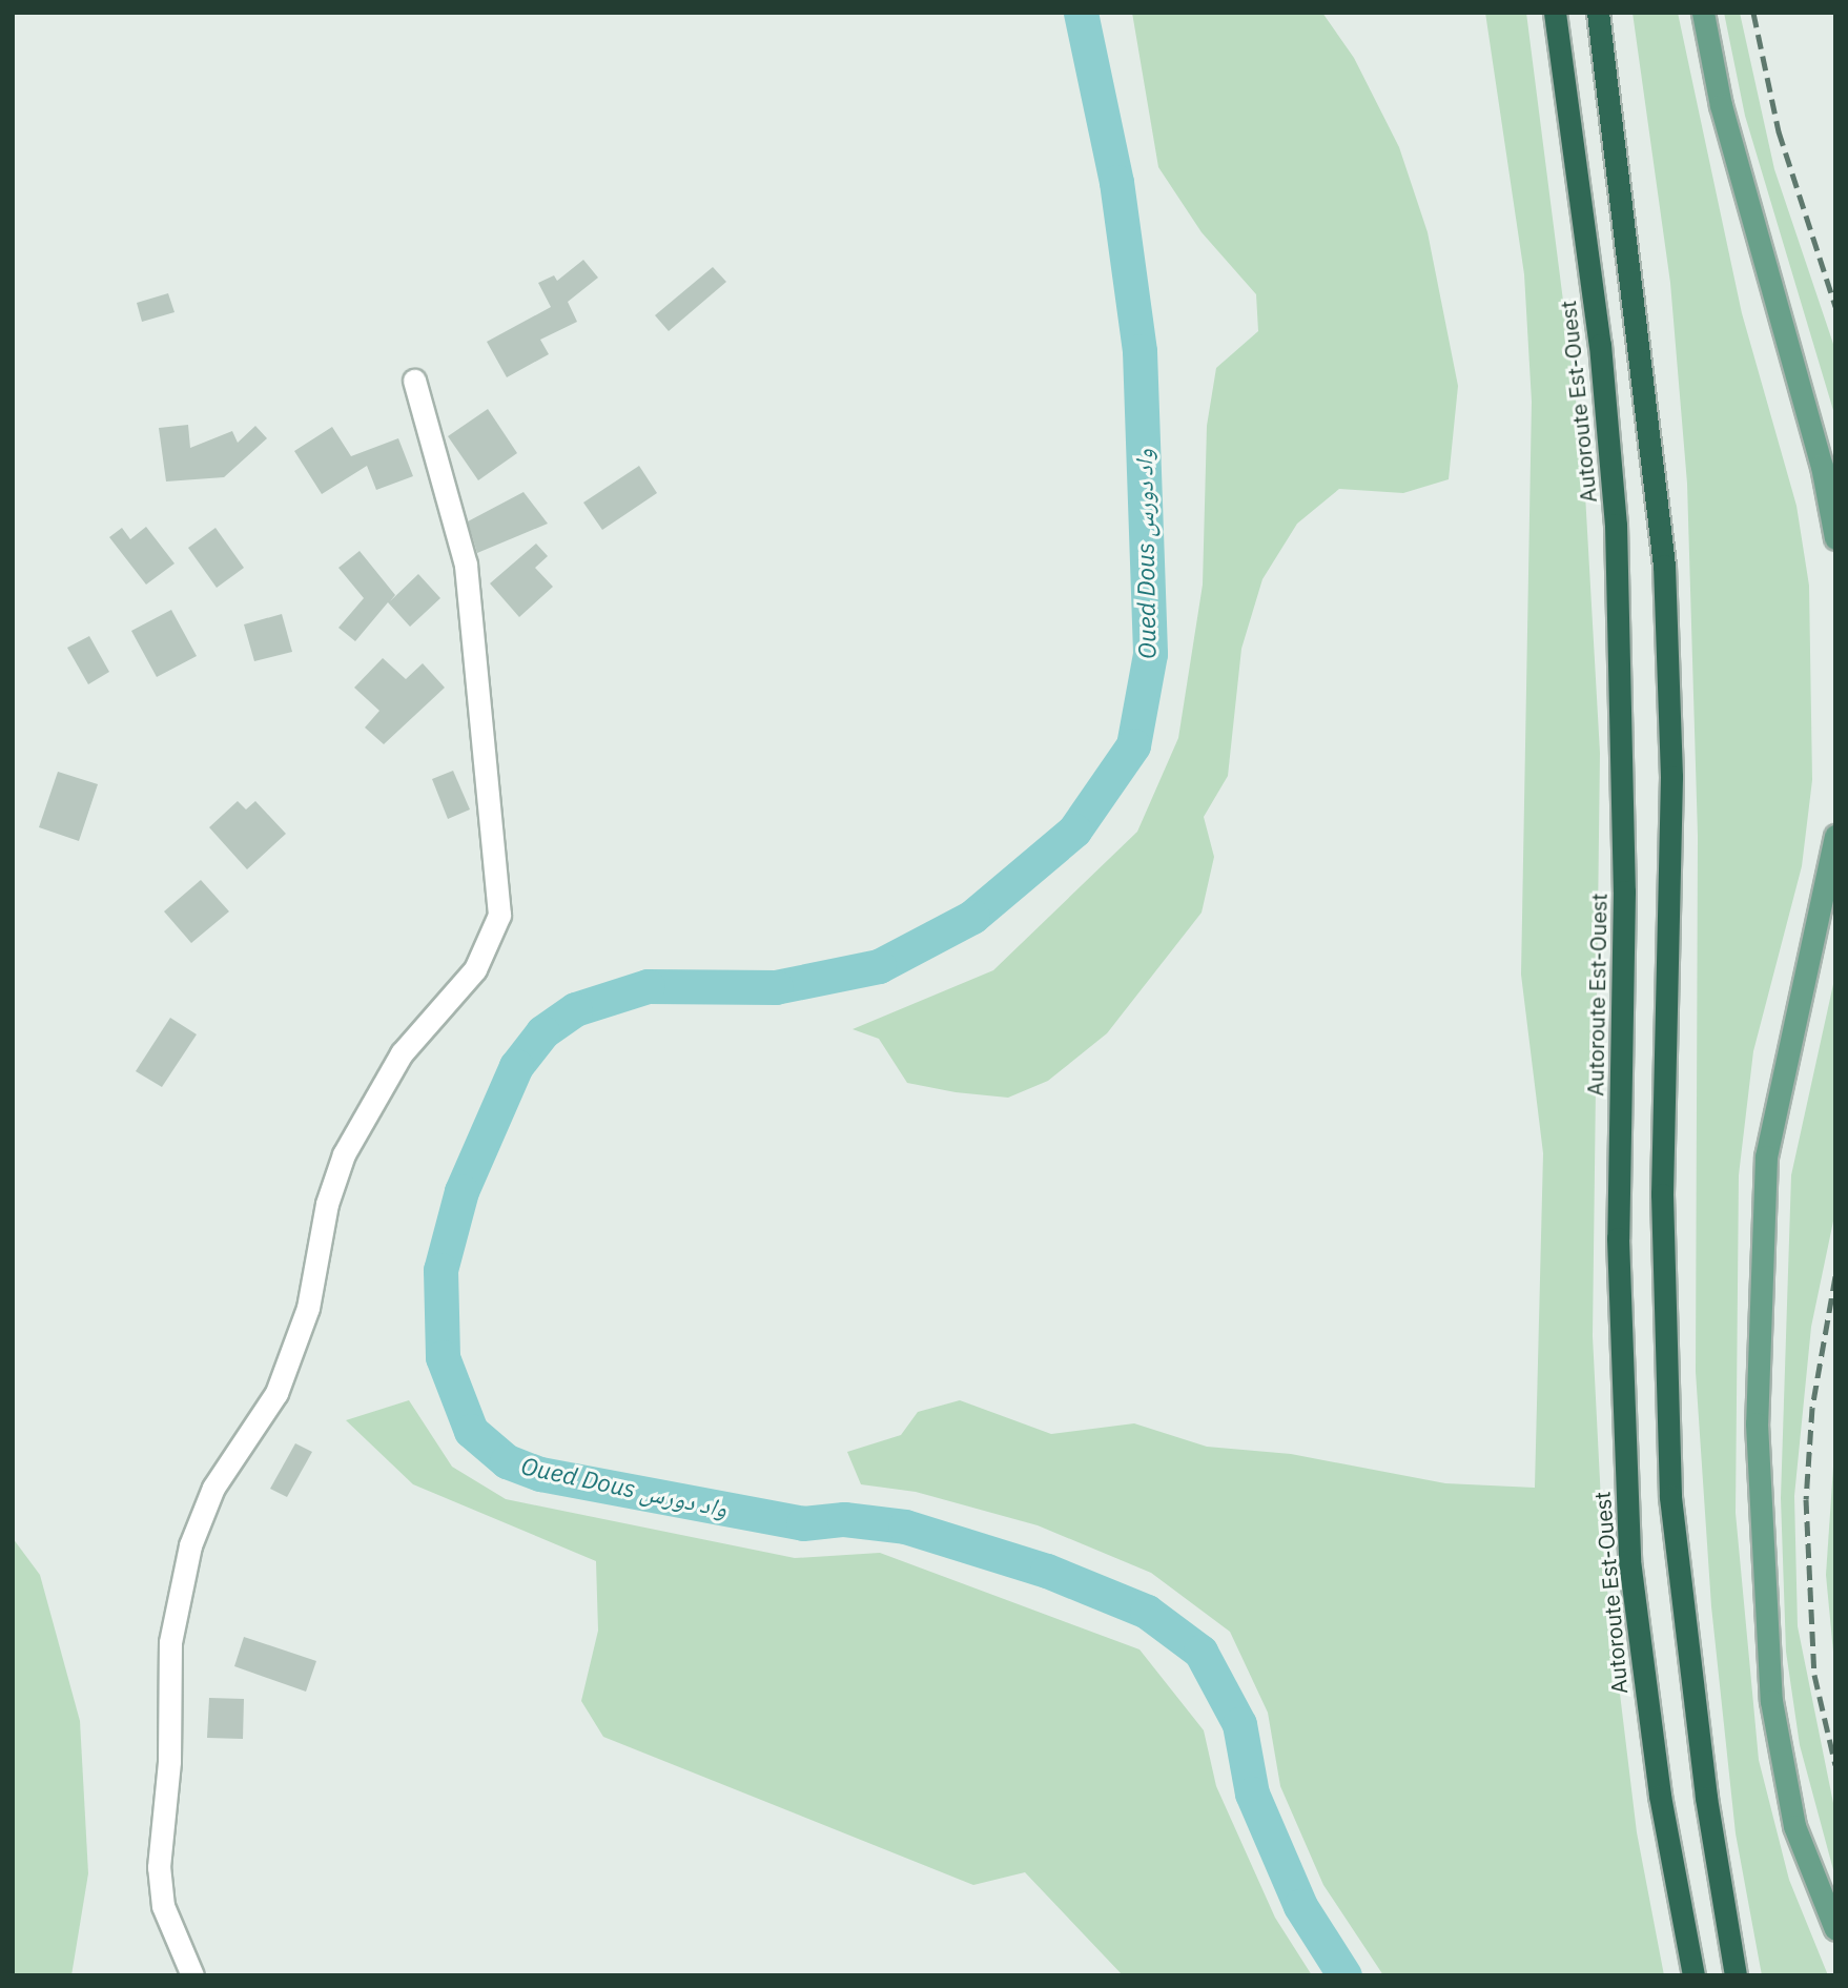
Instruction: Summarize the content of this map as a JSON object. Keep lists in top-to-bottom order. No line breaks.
{"streets":{"highway":["Autoroute Est-Ouest"]},"water":["Oued Dous واد دورس"]}
